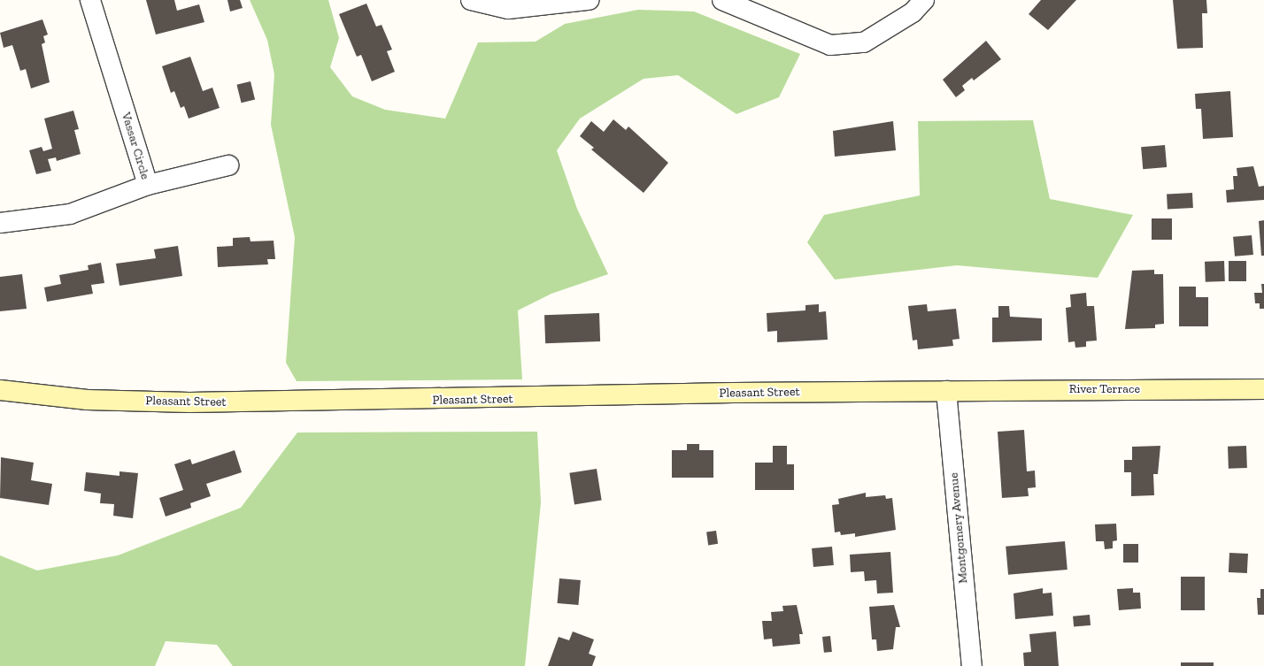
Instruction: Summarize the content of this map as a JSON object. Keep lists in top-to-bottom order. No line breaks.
{"streets":{"street":["Vassar Circle","River Terrace","Pleasant Street","Montgomery Avenue"]},"crossings":[["River Terrace","Pleasant Street"],["River Terrace","Montgomery Avenue"],["Pleasant Street","Montgomery Avenue"]]}
